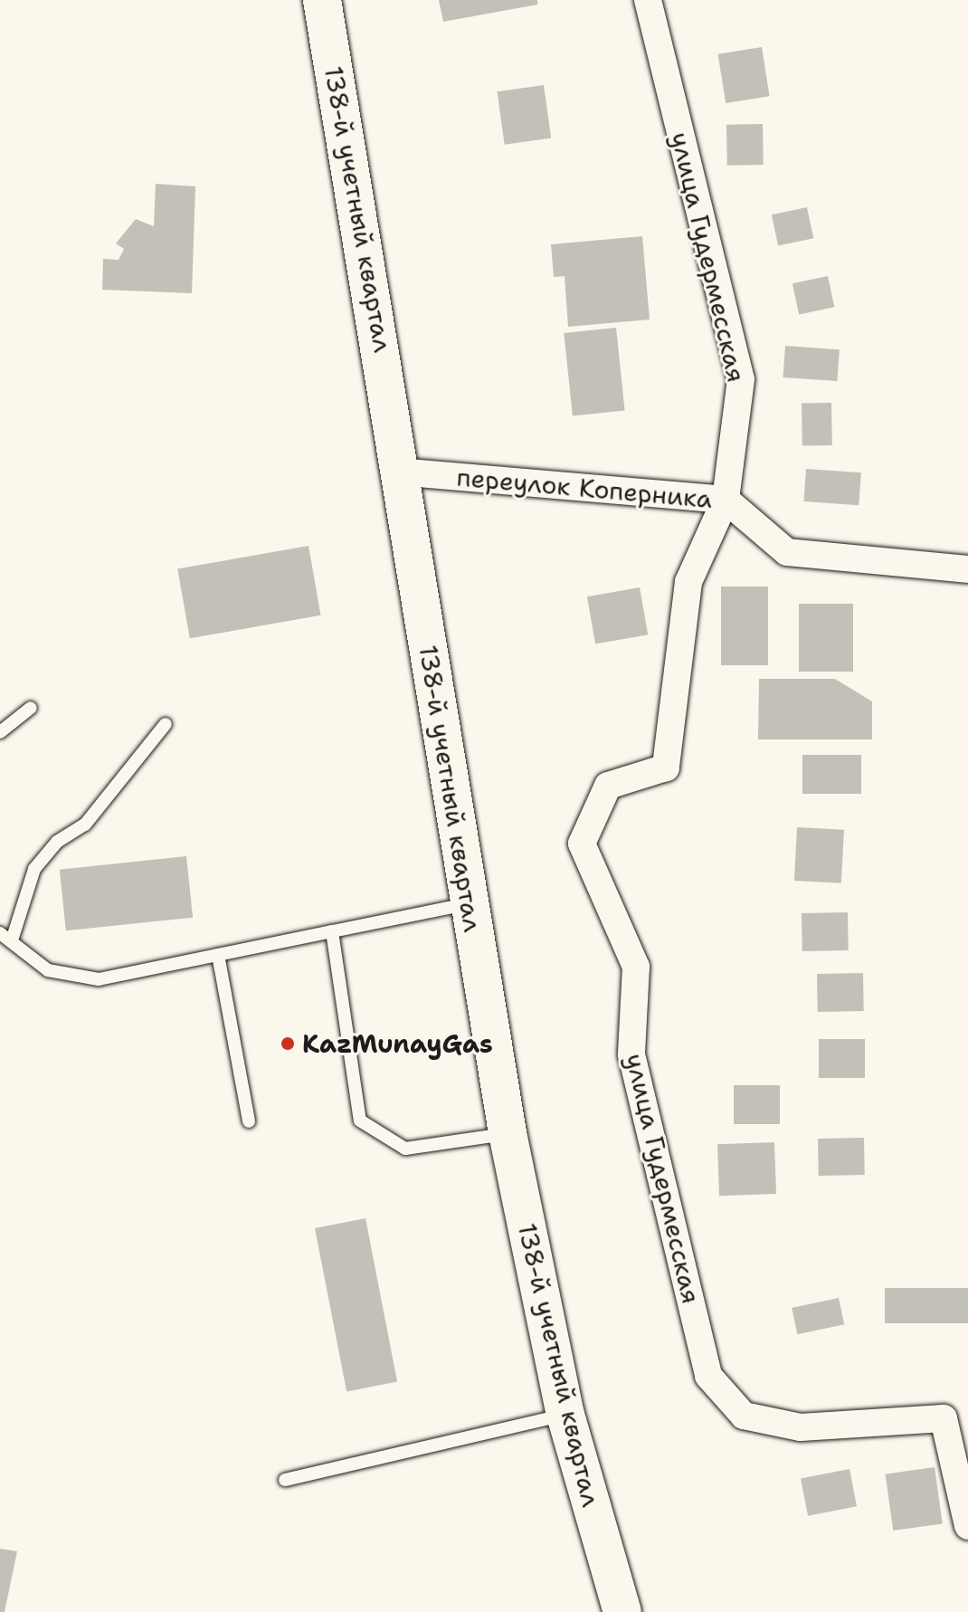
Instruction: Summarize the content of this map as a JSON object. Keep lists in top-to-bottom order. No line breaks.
{"streets":{"main road":["138-й учетный квартал"],"street":["улица Гудермесская","переулок Коперника"]},"crossings":[["138-й учетный квартал","переулок Коперника"],["улица Гудермесская","переулок Коперника"]],"places":["KazMunayGas"]}
